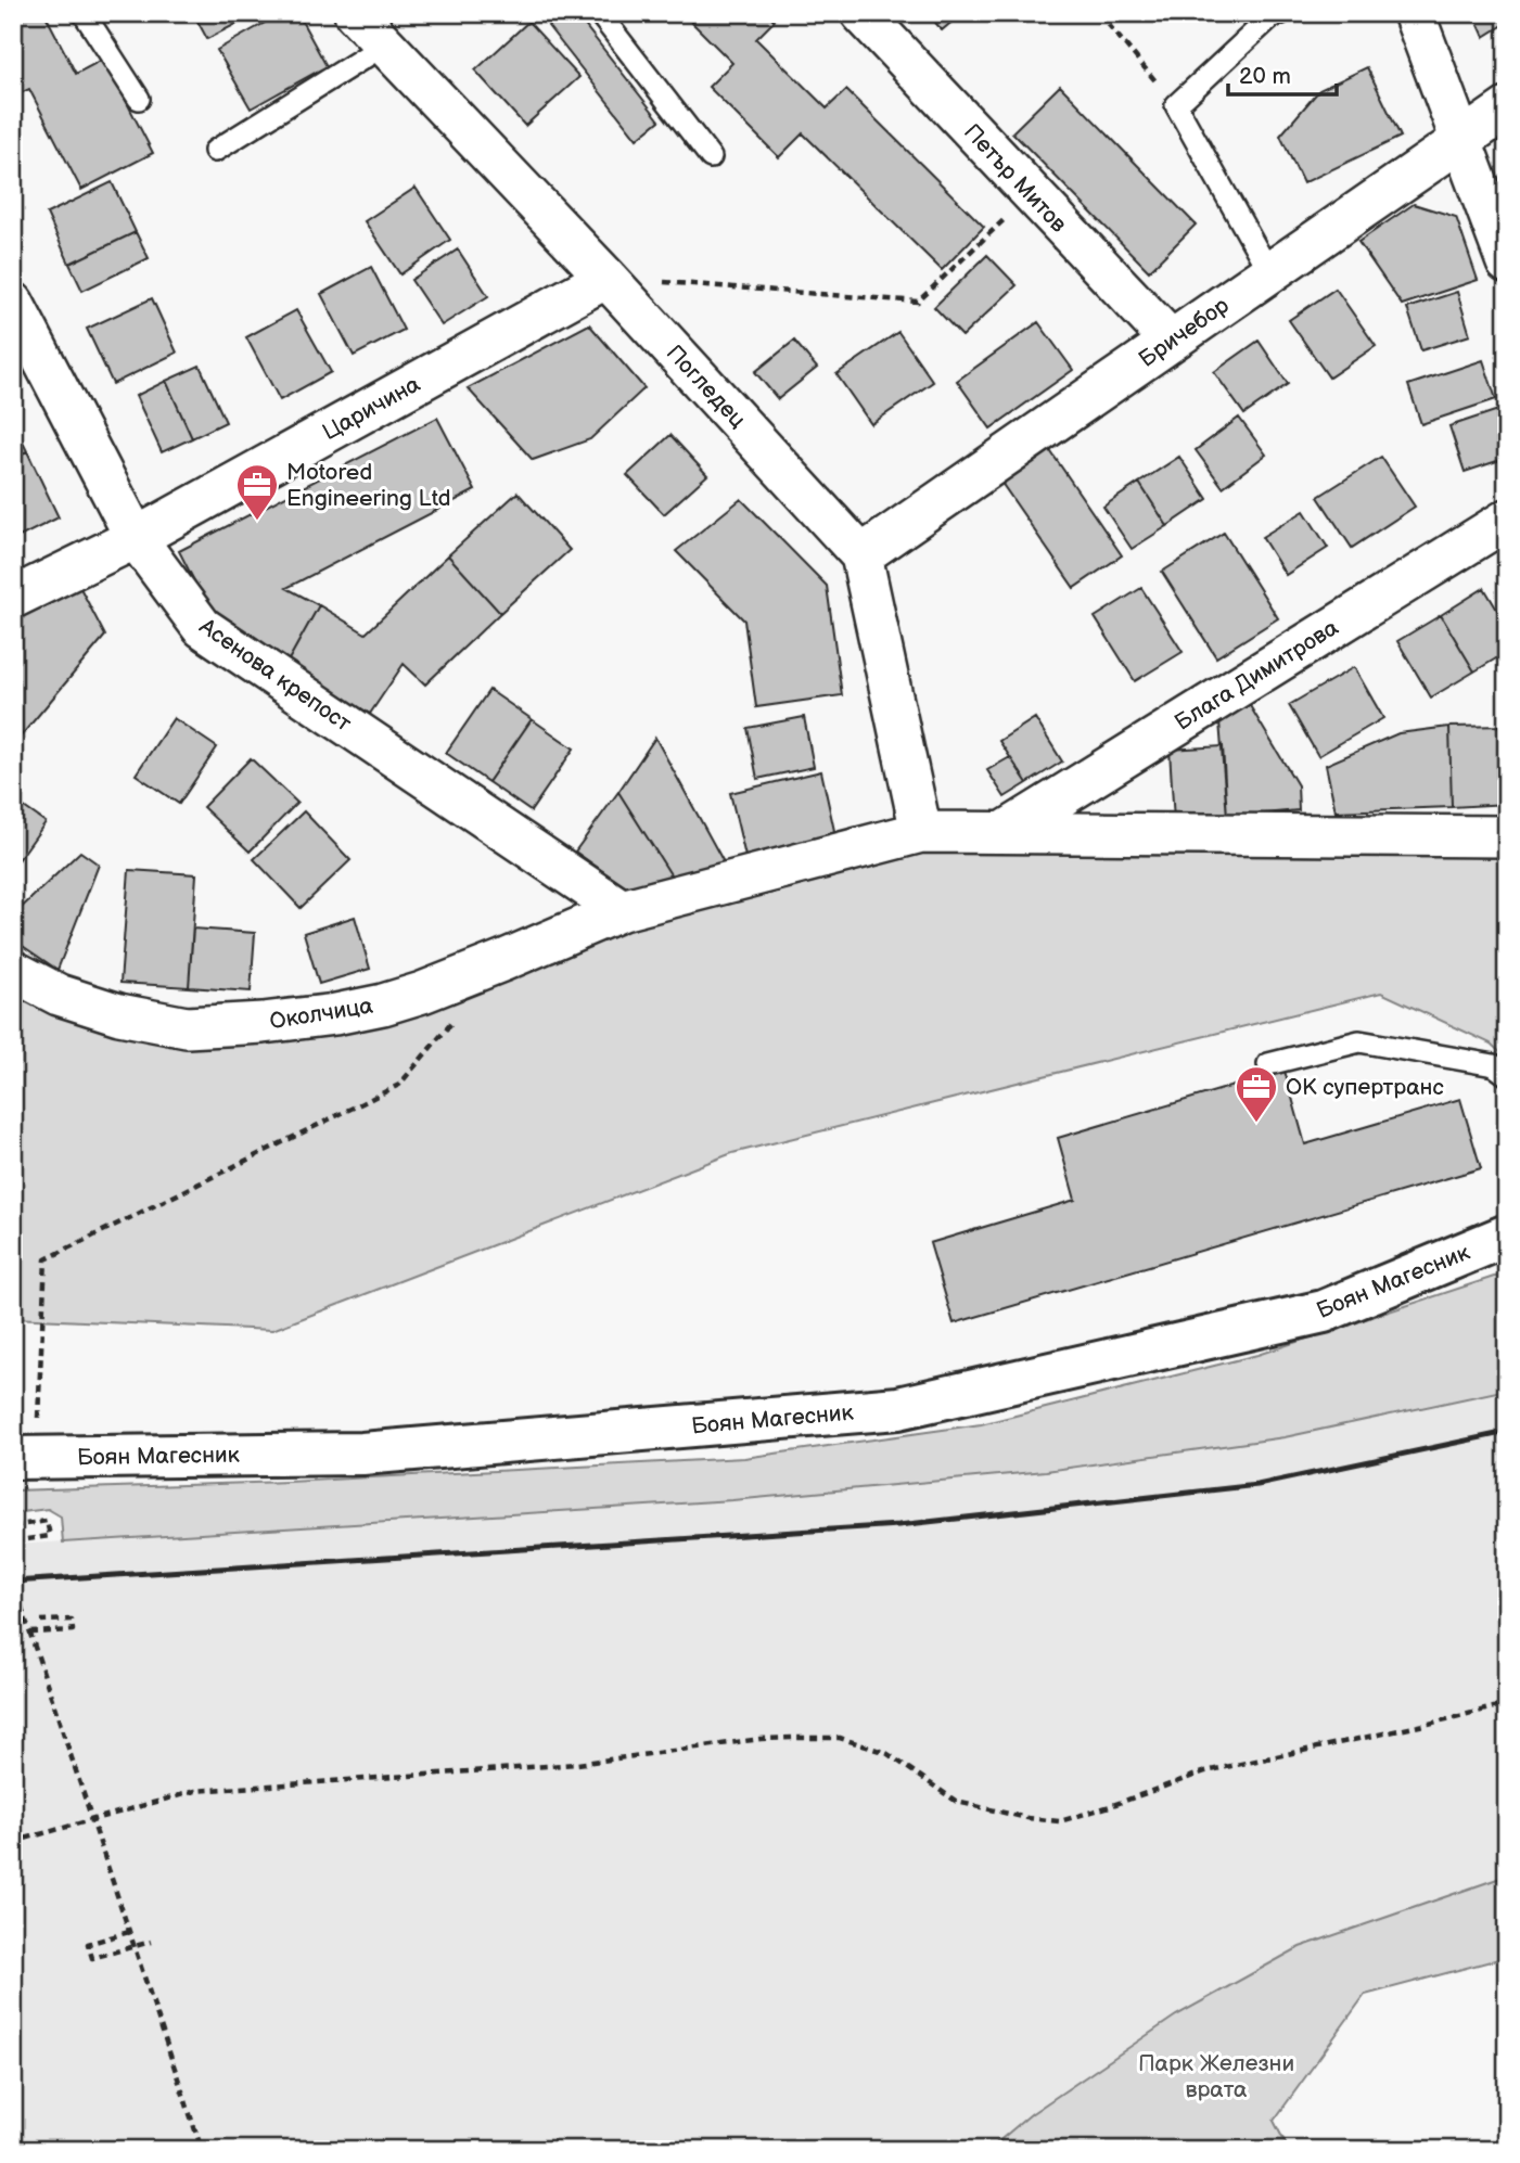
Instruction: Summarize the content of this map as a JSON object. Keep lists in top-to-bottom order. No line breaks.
{"streets":{"street":["Петър Митов","Бричебор","Погледец","Царичина","Асенова крепост","Блага Димитрова","Околчица","Боян Магесник"]},"crossings":[["Петър Митов","Бричебор"],["Бричебор","Погледец"],["Погледец","Царичина"],["Царичина","Асенова крепост"],["Асенова крепост","Околчица"]],"parks":["Парк Железни врата"],"places":{"office":["Motored Engineering Ltd","ОК супертранс"]},"scale_bar":"20 m"}
